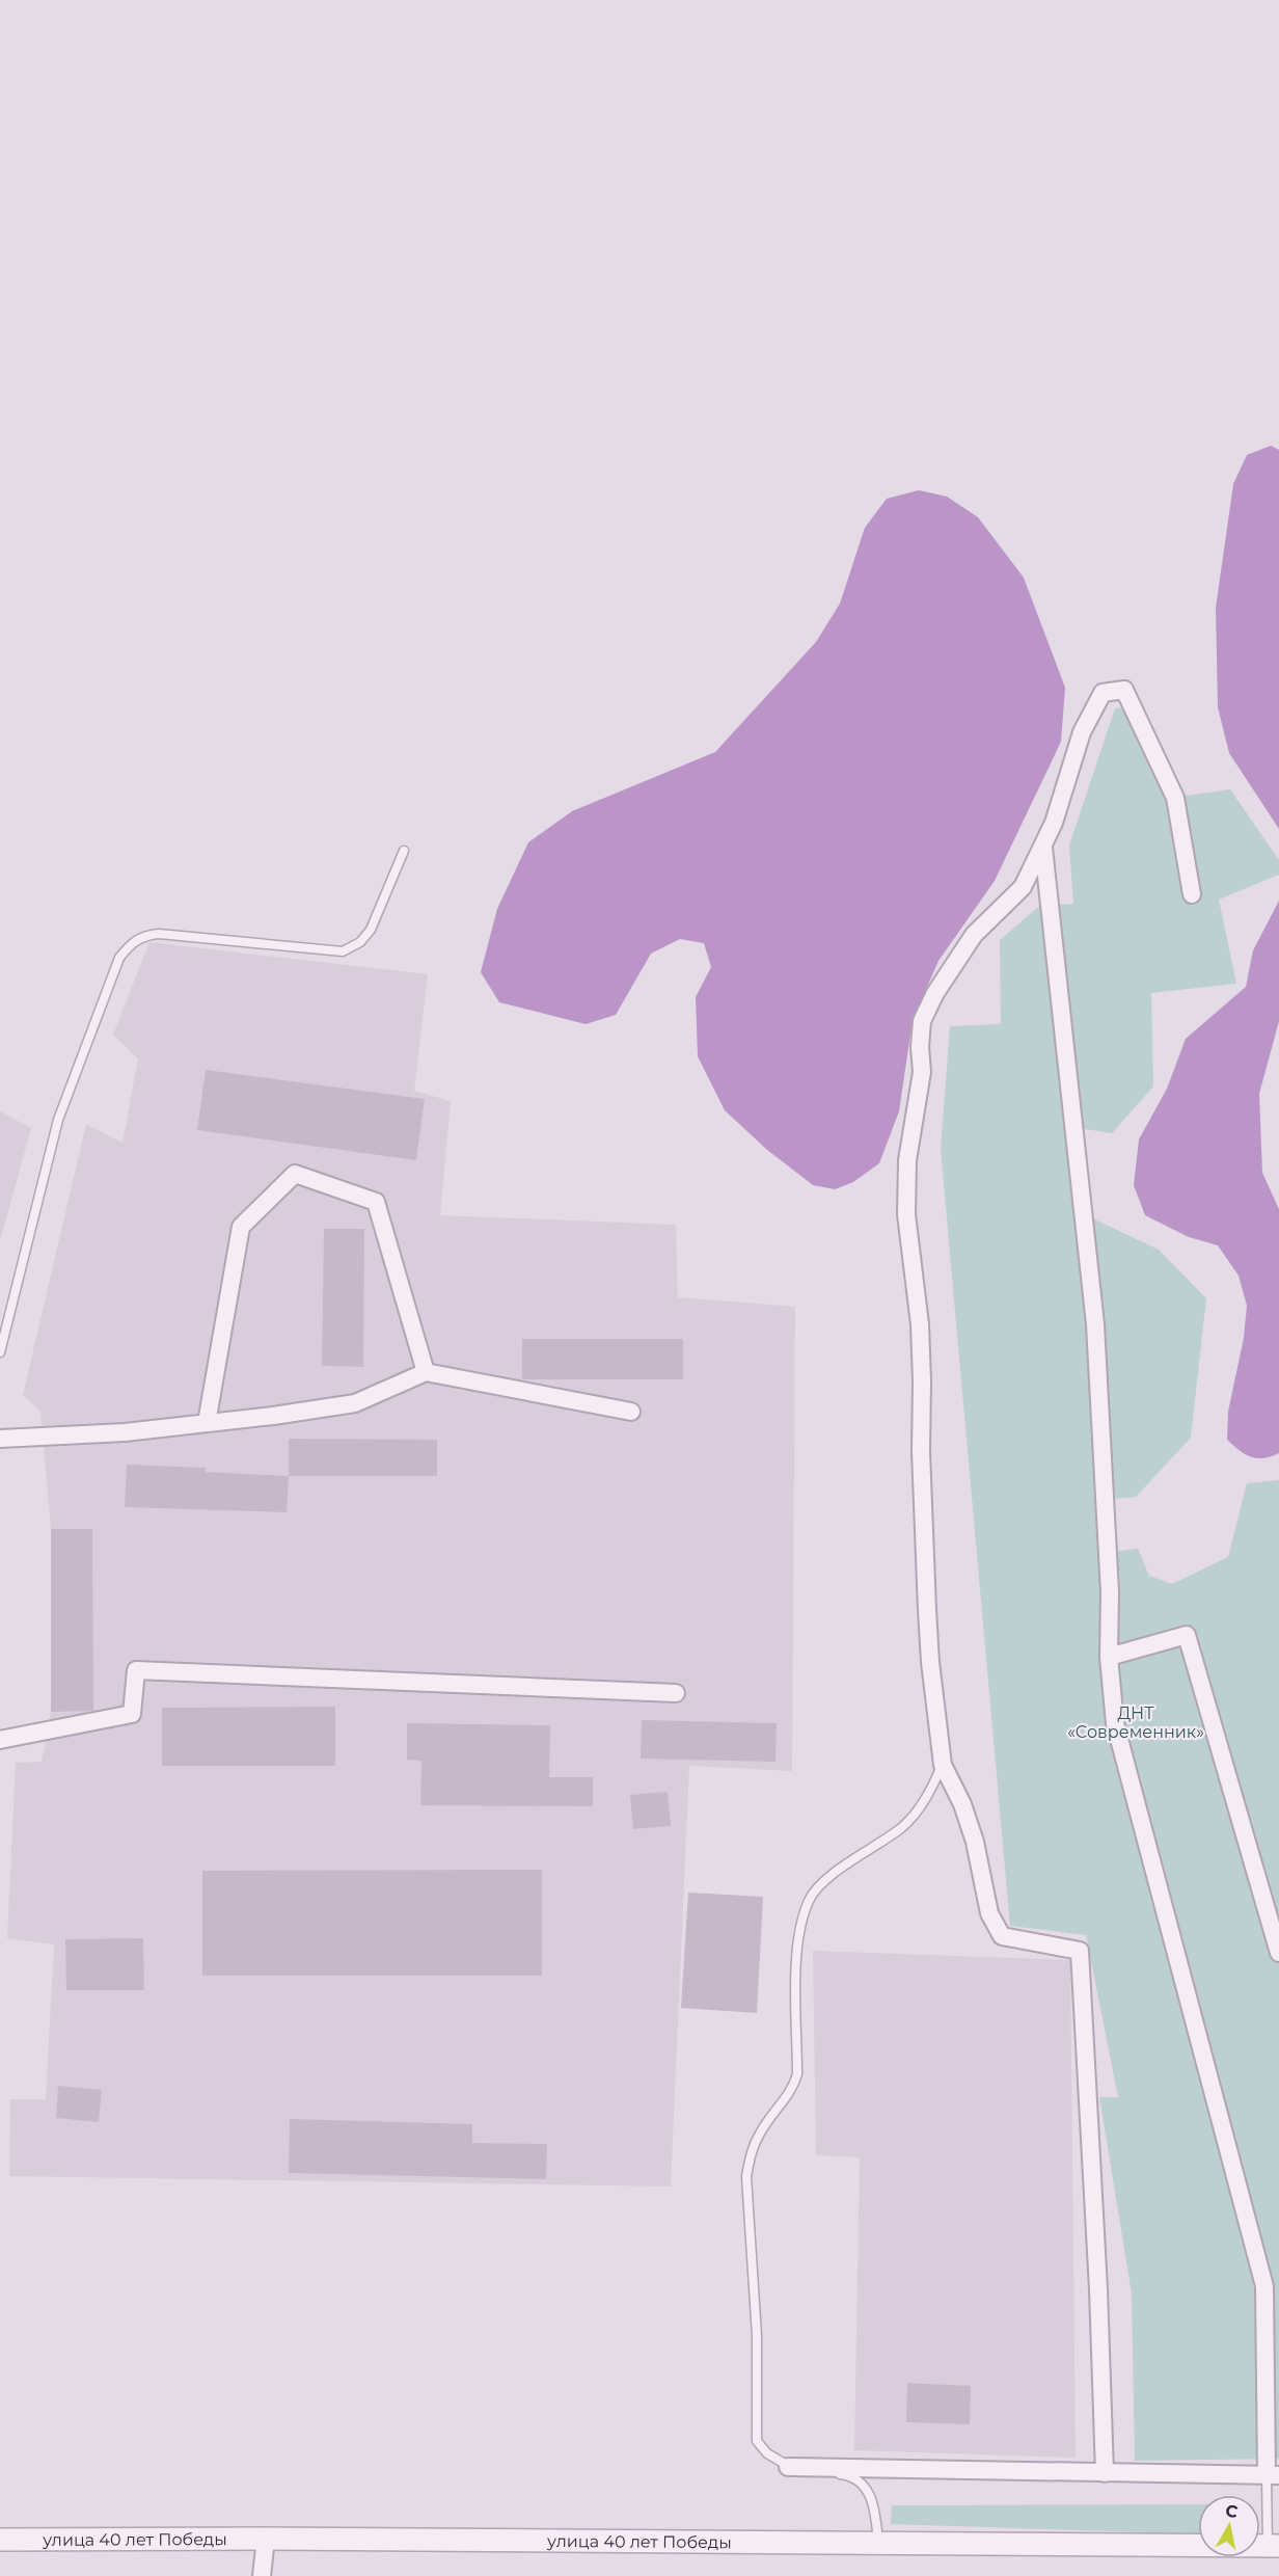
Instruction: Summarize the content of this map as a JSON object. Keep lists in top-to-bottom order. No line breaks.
{"streets":{"street":["улица 40 лет Победы"]},"parks":["ДНТ «Современник»"],"north":"top"}
